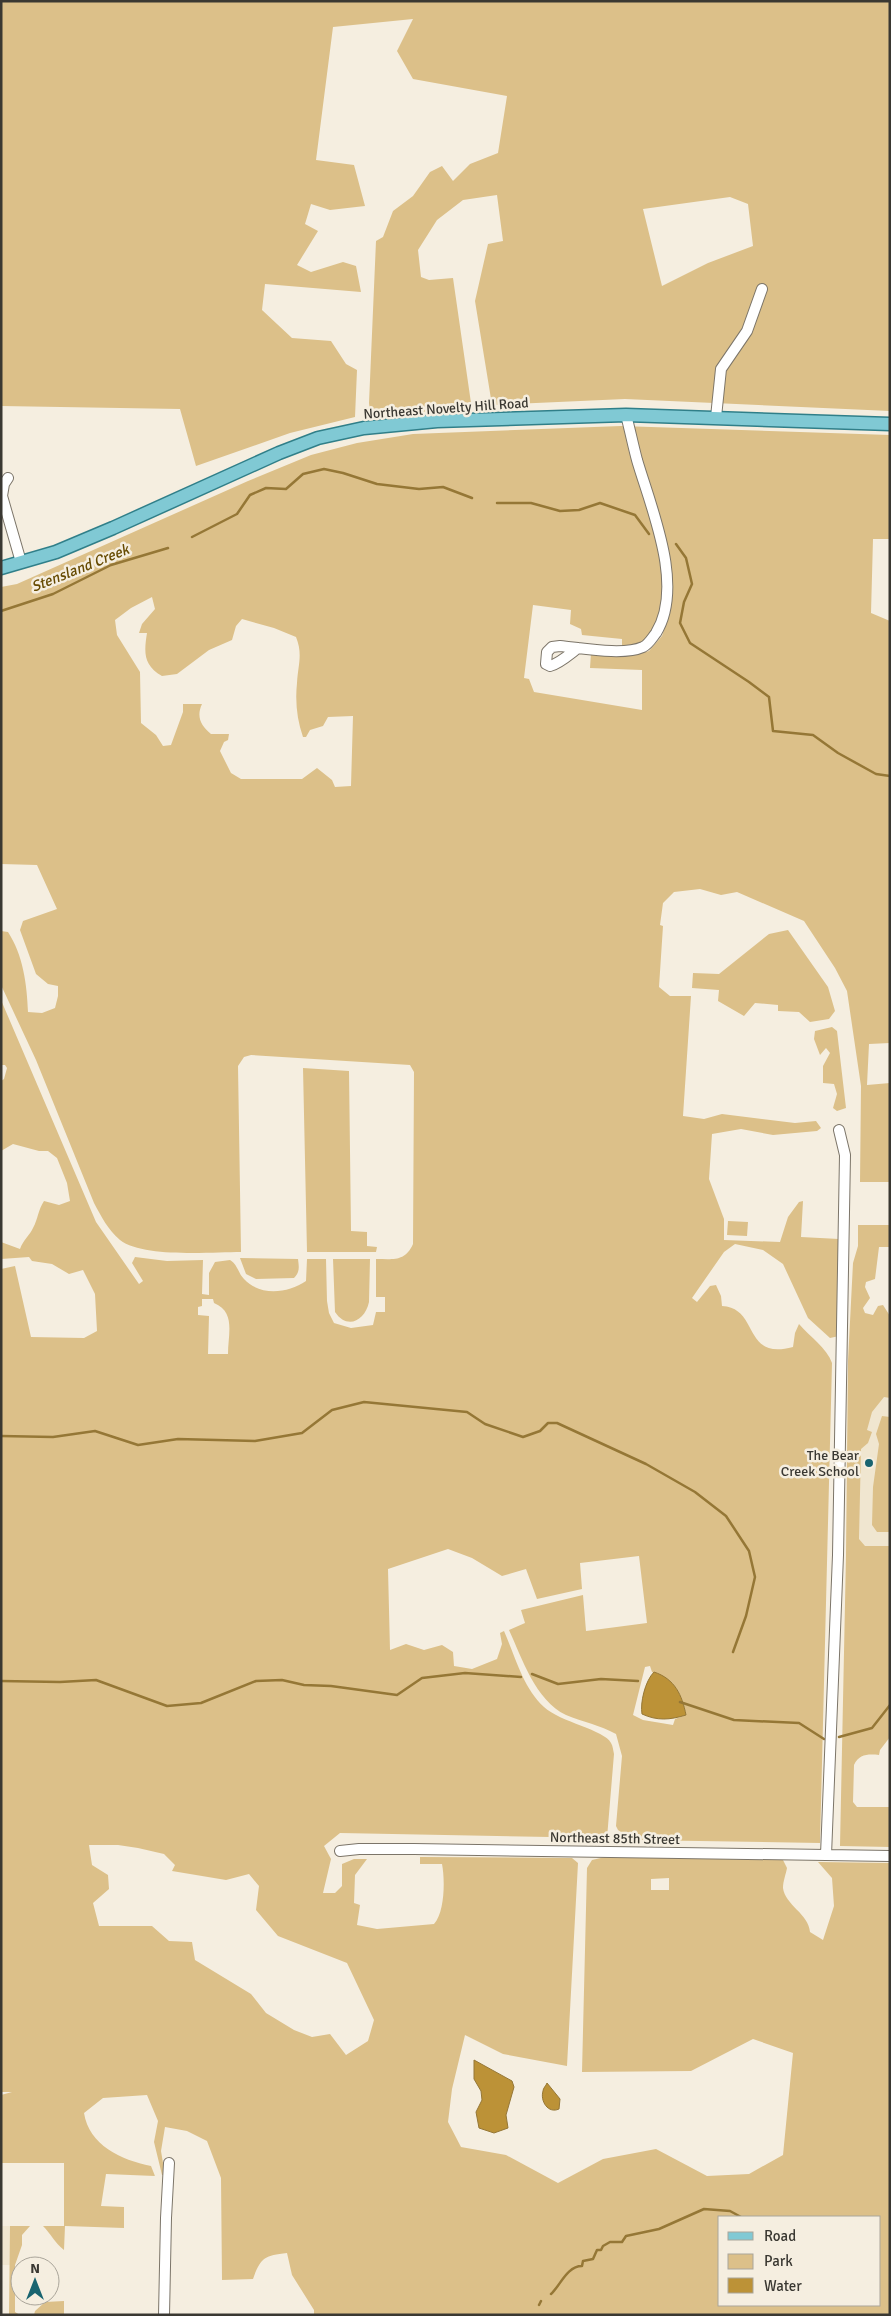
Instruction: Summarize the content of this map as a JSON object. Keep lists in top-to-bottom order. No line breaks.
{"streets":{"main road":["Northeast Novelty Hill Road"],"street":["Northeast 85th Street"]},"water":["Stensland Creek"],"places":["The Bear Creek School"],"legend":["Road","Park","Water"],"north":"top"}
